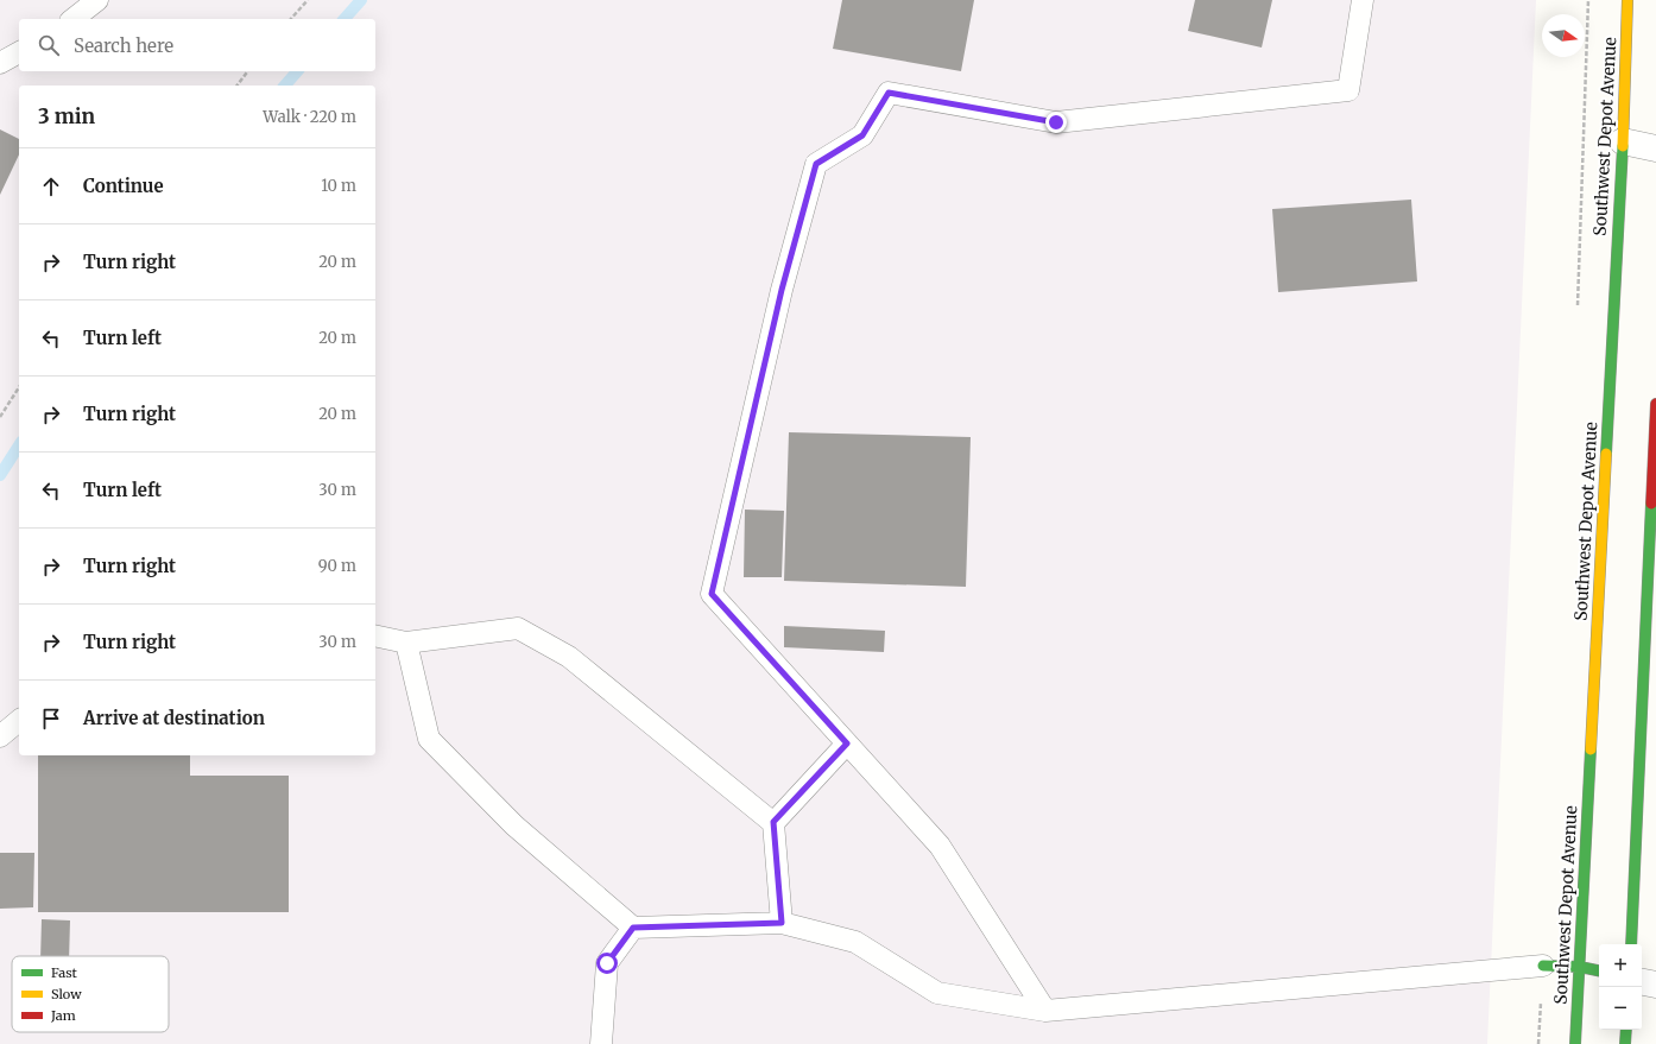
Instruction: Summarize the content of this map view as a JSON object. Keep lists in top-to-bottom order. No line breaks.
{"streets":{"street":["Southwest Depot Avenue"]},"legend":["Fast","Slow","Jam"],"north":"right","page":{"search":"Search here","heading":["3 min","Walk · 220 m"],"list":[["Continue","10 m"],["Turn right","20 m"],["Turn left","20 m"],["Turn right","20 m"],["Turn left","30 m"],["Turn right","90 m"],["Turn right","30 m"],"Arrive at destination"],"map_buttons":["+","−"]}}
